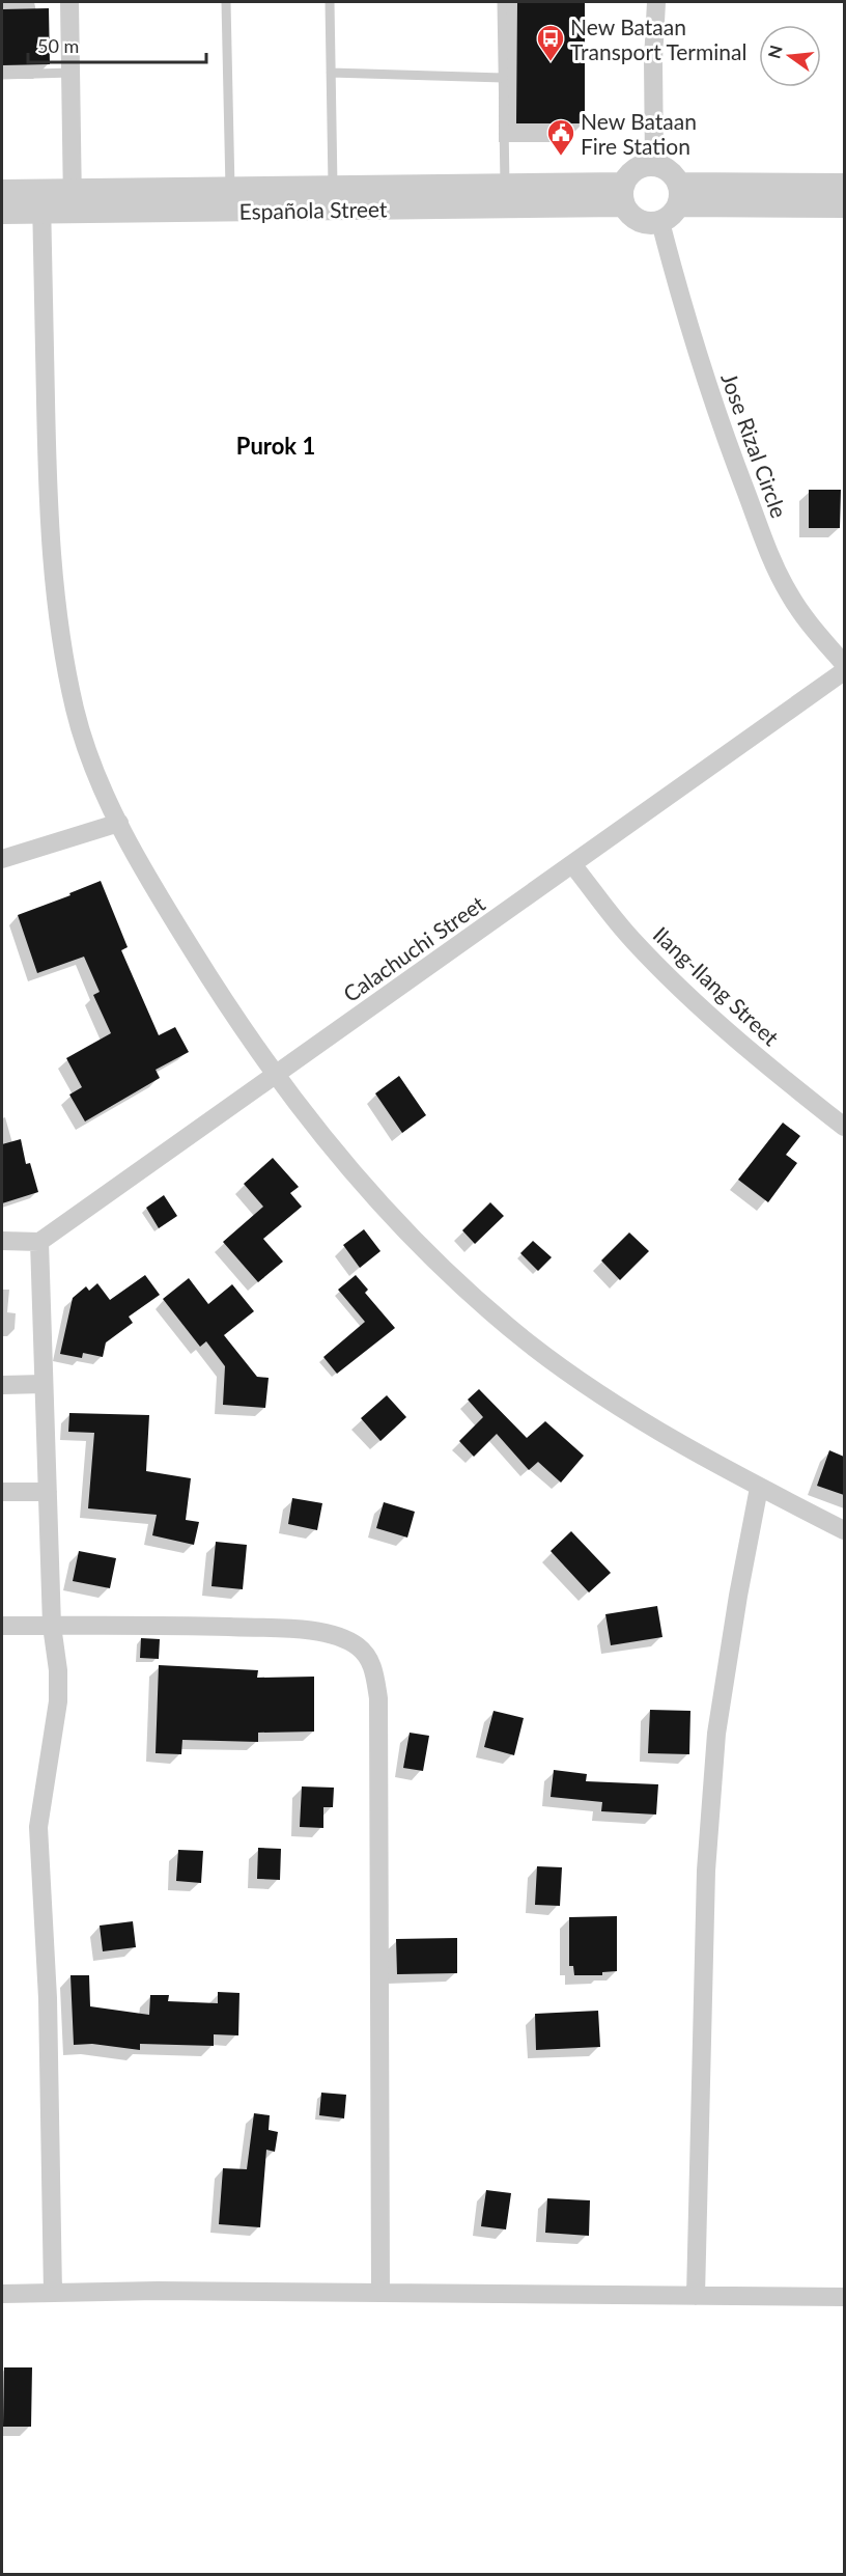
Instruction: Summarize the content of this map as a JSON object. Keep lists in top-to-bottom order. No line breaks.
{"streets":{"street":["Española Street","Jose Rizal Circle","Calachuchi Street","Ilang-Ilang Street"]},"crossings":[["Española Street","Jose Rizal Circle"],["Calachuchi Street","Ilang-Ilang Street"]],"districts":["Purok 1"],"places":{"bus stop":["New Bataan Transport Terminal"],"public building":["New Bataan Fire Station"]},"scale_bar":"50 m","north":"left"}
